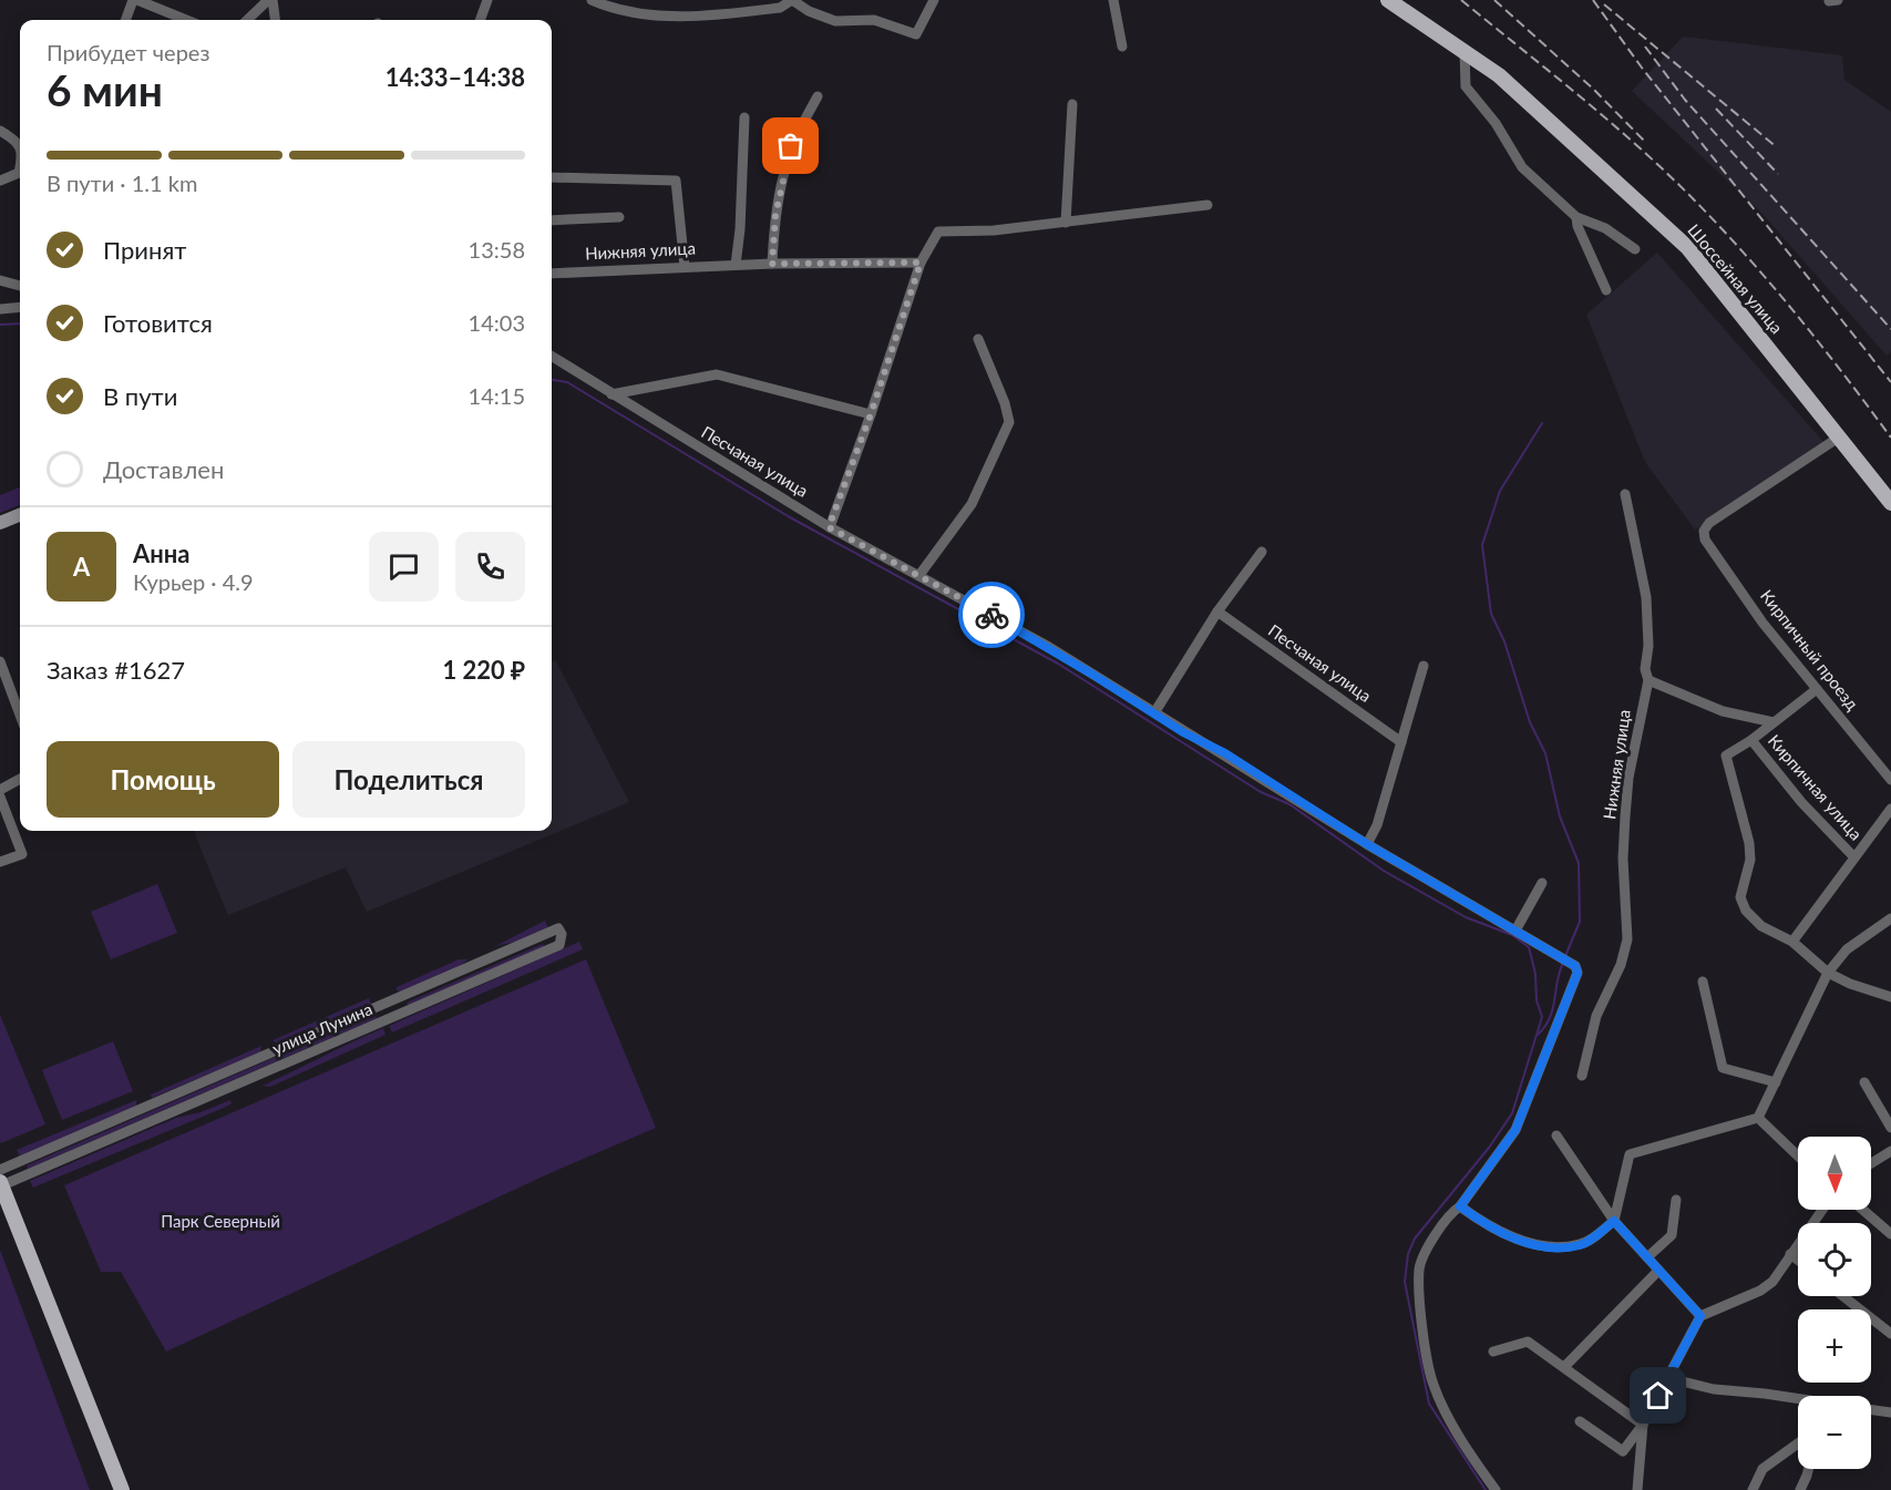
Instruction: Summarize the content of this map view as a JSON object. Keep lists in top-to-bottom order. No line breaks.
{"streets":{"main road":["Шоссейная улица"],"street":["Нижняя улица","Песчаная улица","Кирпичный проезд","Кирпичная улица","улица Лунина"]},"crossings":[["Шоссейная улица","Кирпичный проезд"]],"parks":["Парк Северный"],"north":"bottom","page":{"heading":["6 мин","Прибудет через","14:33–14:38"],"panel":["Анна","Курьер · 4.9","Заказ #1627","1 220 ₽"],"bar":"В пути · 1.1 km","list":[["Принят","13:58"],["Готовится","14:03"],["В пути","14:15"],"Доставлен"],"round":"А","buttons":["Помощь","Поделиться"],"map_buttons":["+","−"]}}
